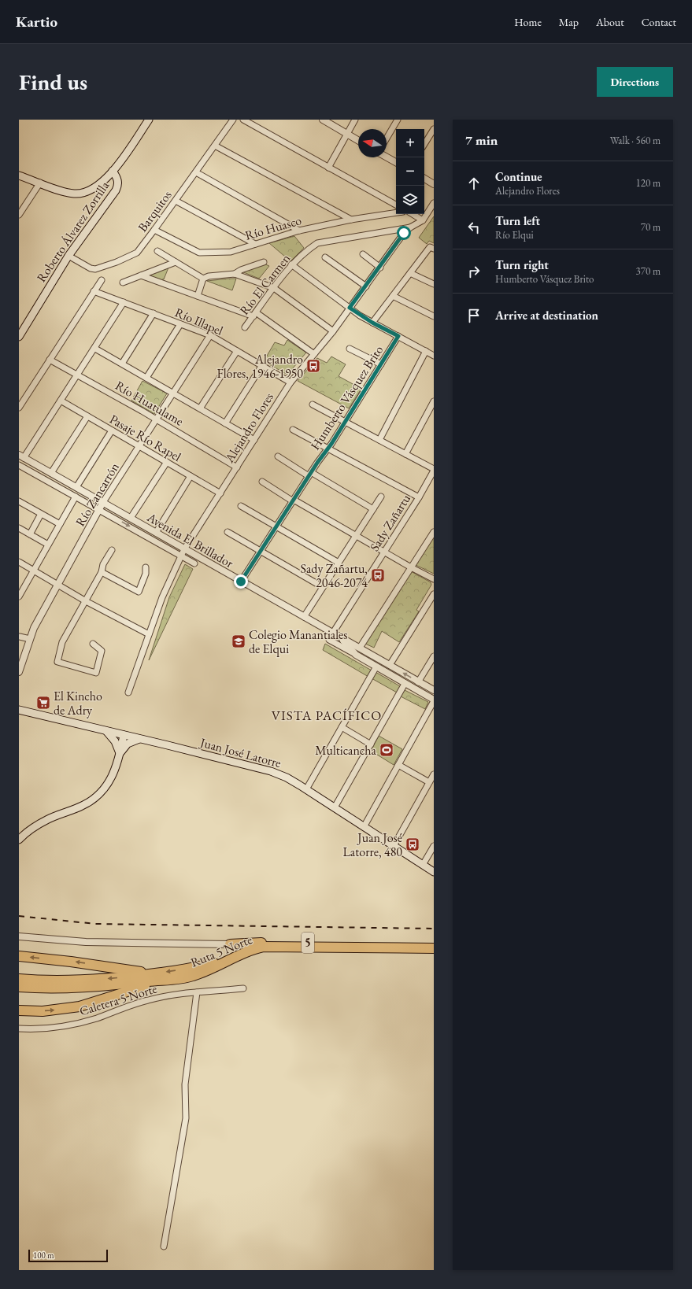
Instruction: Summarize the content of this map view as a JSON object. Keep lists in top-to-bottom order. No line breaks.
{"streets":{"highway":["5","Ruta 5 Norte"],"main road":["Roberto Álvarez Zorrilla","Juan José Latorre"],"street":["Barquitos","Río Huasco","Río El Carmen","Río Illapel","Humberto Vásquez Brito","Río Huatulame","Alejandro Flores","Pasaje Río Rapel","Río Zancarrón","Sady Zañartu","Avenida El Brillador","Caletera 5 Norte"]},"crossings":[["Barquitos","Río Huasco"],["Barquitos","Roberto Álvarez Zorrilla"],["Río El Carmen","Alejandro Flores"],["Río Illapel","Alejandro Flores"],["Río Illapel","Río Zancarrón"],["Humberto Vásquez Brito","Avenida El Brillador"],["Río Huatulame","Alejandro Flores"],["Río Huatulame","Río Zancarrón"],["Alejandro Flores","Pasaje Río Rapel"],["Alejandro Flores","Avenida El Brillador"],["Pasaje Río Rapel","Río Zancarrón"],["Río Zancarrón","Avenida El Brillador"],["Sady Zañartu","Avenida El Brillador"]],"districts":["VISTA PACÍFICO"],"places":{"bus stop":["Alejandro Flores, 1946-1950","Sady Zañartu, 2046-2074","Juan José Latorre, 480"],"school or university":["Colegio Manantiales de Elqui"],"supermarket":["El Kincho de Adry"],"sports":["Multicancha"]},"scale_bar":"100 m","north":"left","page":{"header":"Kartio","nav":["Home","Map","About","Contact"],"buttons":"Directions","title":"Find us","heading":["7 min","Walk · 560 m"],"map_buttons":["+","−"],"list":[["Continue","Alejandro Flores","120 m"],["Turn left","Río Elqui","70 m"],["Turn right","Humberto Vásquez Brito","370 m"],"Arrive at destination"],"scale":"100 m"}}
